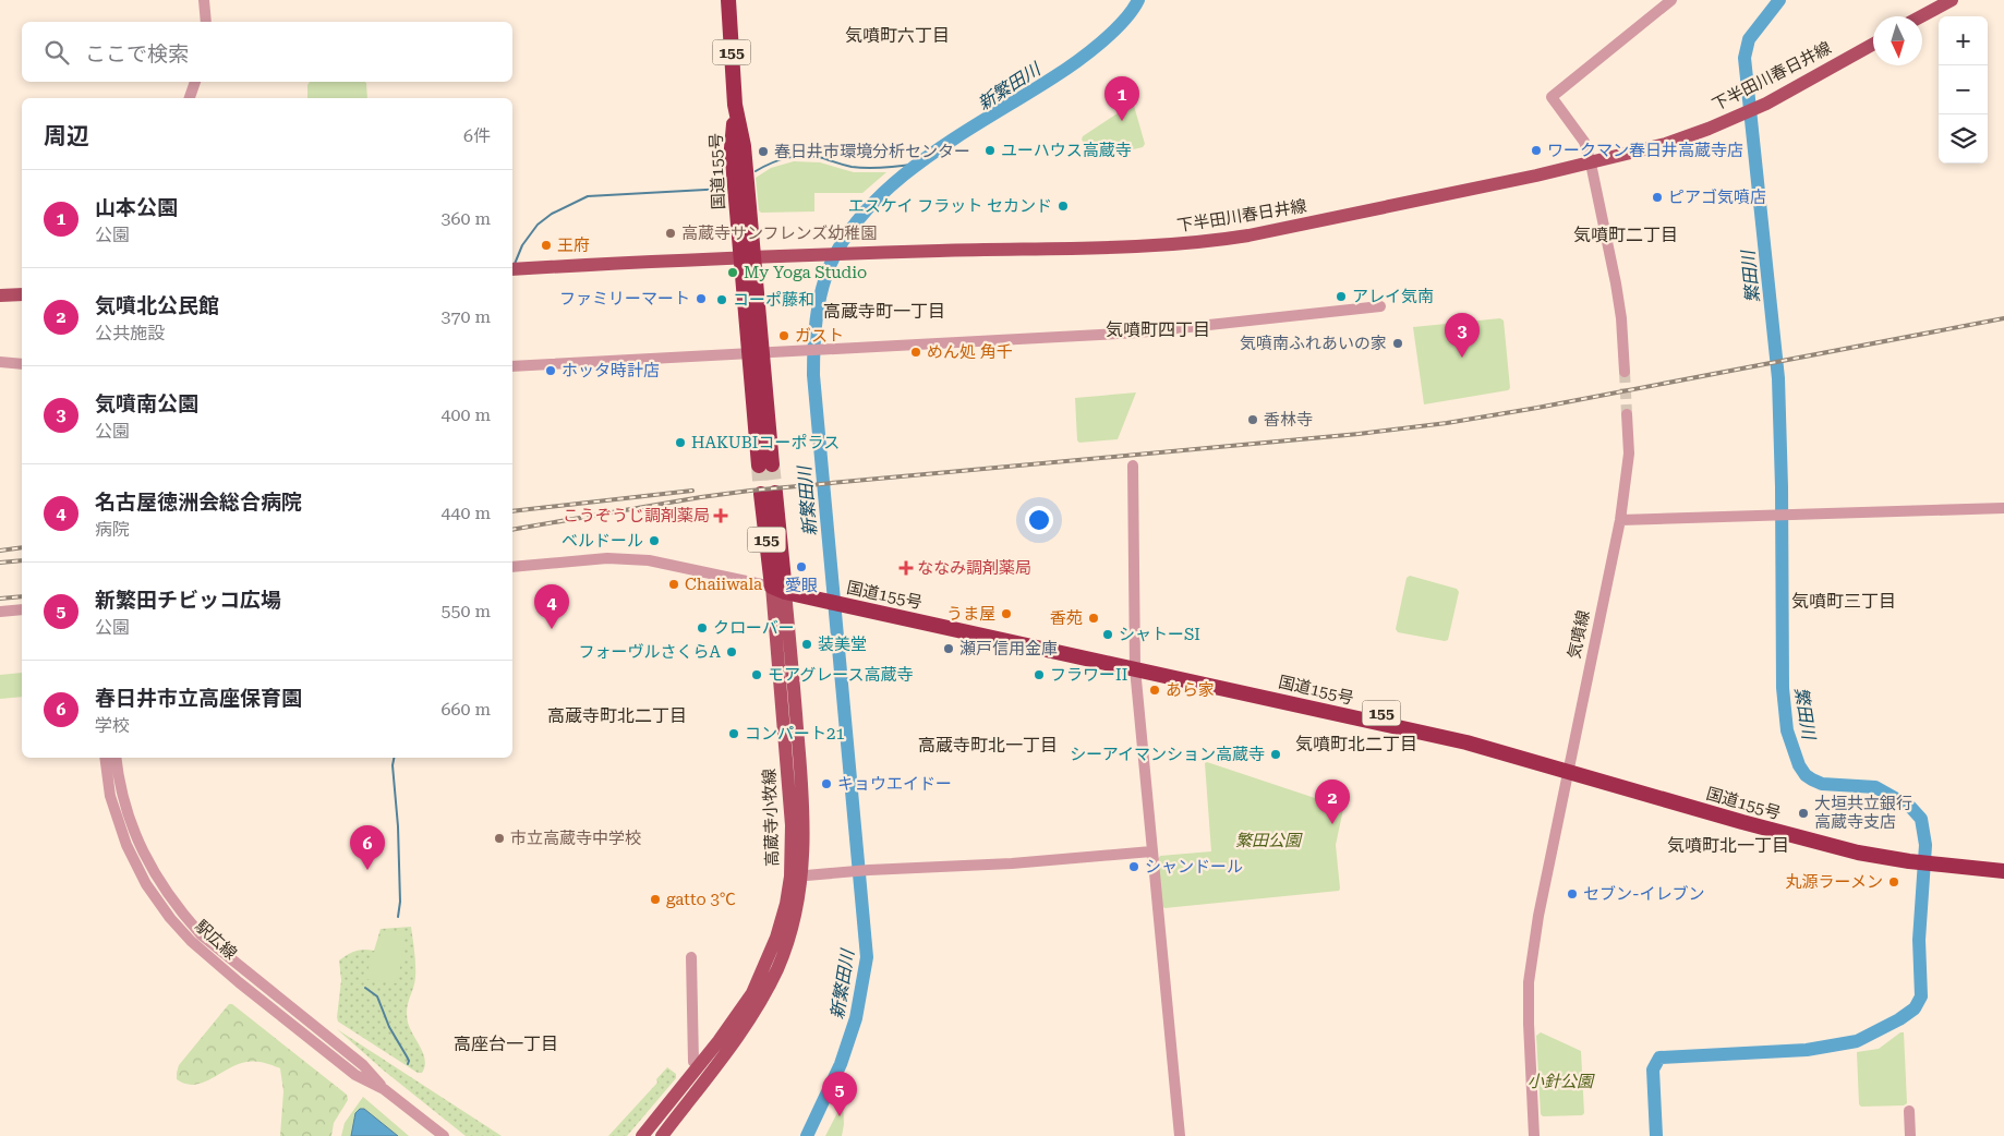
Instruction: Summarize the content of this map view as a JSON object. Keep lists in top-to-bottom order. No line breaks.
{"streets":{"highway":["155","国道155号"],"main road":["下半田川春日井線","高蔵寺小牧線"],"street":["気噴線","駅広線"]},"crossings":[["155","国道155号"],["155","高蔵寺小牧線"],["下半田川春日井線","国道155号"],["国道155号","気噴線"],["国道155号","高蔵寺小牧線"]],"districts":["気噴町六丁目","気噴町二丁目","高蔵寺町一丁目","気噴町四丁目","気噴町三丁目","高蔵寺町北二丁目","気噴町北二丁目","高蔵寺町北一丁目","気噴町北一丁目","高座台一丁目"],"water":["新繁田川","繁田川"],"parks":["繁田公園","小針公園"],"places":{"other":["ユーハウス高蔵寺","ワークマン春日井高蔵寺店","春日井市環境分析センター","ピアゴ気噴店","エスケイ フラット セカンド","高蔵寺サンフレンズ幼稚園","王府","My Yoga Studio","アレイ気南","ファミリーマート","コーポ藤和","ガスト","気噴南ふれあいの家","めん処 角千","ホッタ時計店","香林寺","HAKUBIコーポラス","ベルドール","愛眼","Chaiiwala","うま屋","香苑","クローバー","シャトーSI","装美堂","瀬戸信用金庫","フォーヴルさくらA","モアグレース高蔵寺","フラワーII","あら家","コンパート21","シーアイマンション高蔵寺","キョウエイドー","大垣共立銀行 高蔵寺支店","市立高蔵寺中学校","シャンドール","丸源ラーメン","セブン-イレブン","gatto 3℃"],"health":["こうぞうじ調剤薬局","ななみ調剤薬局"]},"north":"bottom","page":{"map_buttons":["+","−"],"search":"ここで検索","pins":["1","3","4","2","6","5"],"heading":["周辺","6件"],"list":[{"mark":"1","name":"山本公園","note":"公園","value":"360 m"},{"mark":"2","name":"気噴北公民館","note":"公共施設","value":"370 m"},{"mark":"3","name":"気噴南公園","note":"公園","value":"400 m"},{"mark":"4","name":"名古屋徳洲会総合病院","note":"病院","value":"440 m"},{"mark":"5","name":"新繁田チビッコ広場","note":"公園","value":"550 m"},{"mark":"6","name":"春日井市立高座保育園","note":"学校","value":"660 m"}]}}
